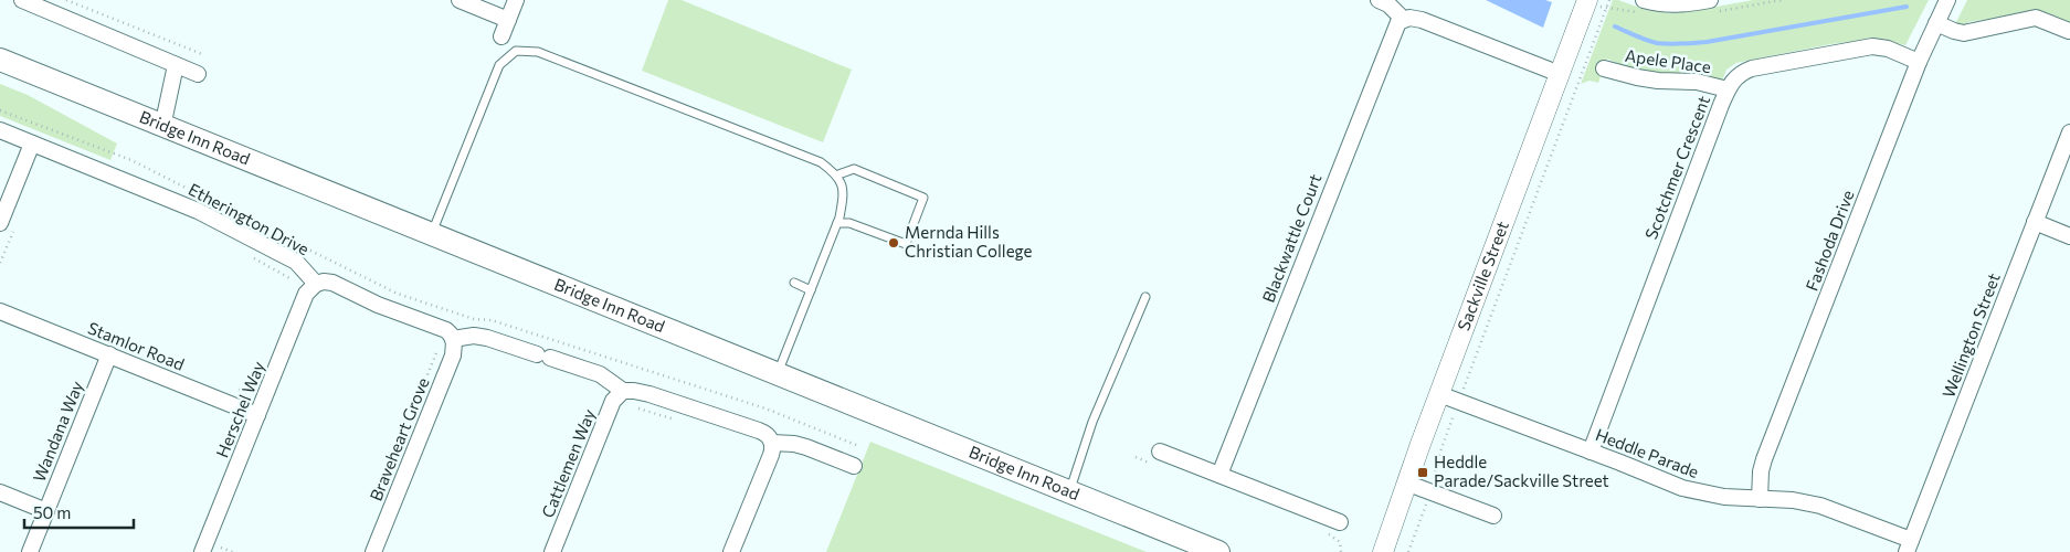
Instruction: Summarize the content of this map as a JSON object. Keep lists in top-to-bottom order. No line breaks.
{"streets":{"main road":["Bridge Inn Road"],"street":["Apele Place","Scotchmer Crescent","Etherington Drive","Blackwattle Court","Fashoda Drive","Sackville Street","Wellington Street","Stamlor Road","Herschel Way","Wandana Way","Braveheart Grove","Heddle Parade","Cattlemen Way"]},"crossings":[["Apele Place","Scotchmer Crescent"],["Scotchmer Crescent","Fashoda Drive"],["Scotchmer Crescent","Heddle Parade"],["Etherington Drive","Herschel Way"],["Fashoda Drive","Heddle Parade"],["Sackville Street","Heddle Parade"],["Wellington Street","Heddle Parade"],["Stamlor Road","Herschel Way"],["Stamlor Road","Wandana Way"]],"places":{"other":["Mernda Hills Christian College"],"transit":["Heddle Parade/Sackville Street"]},"scale_bar":"50 m"}
